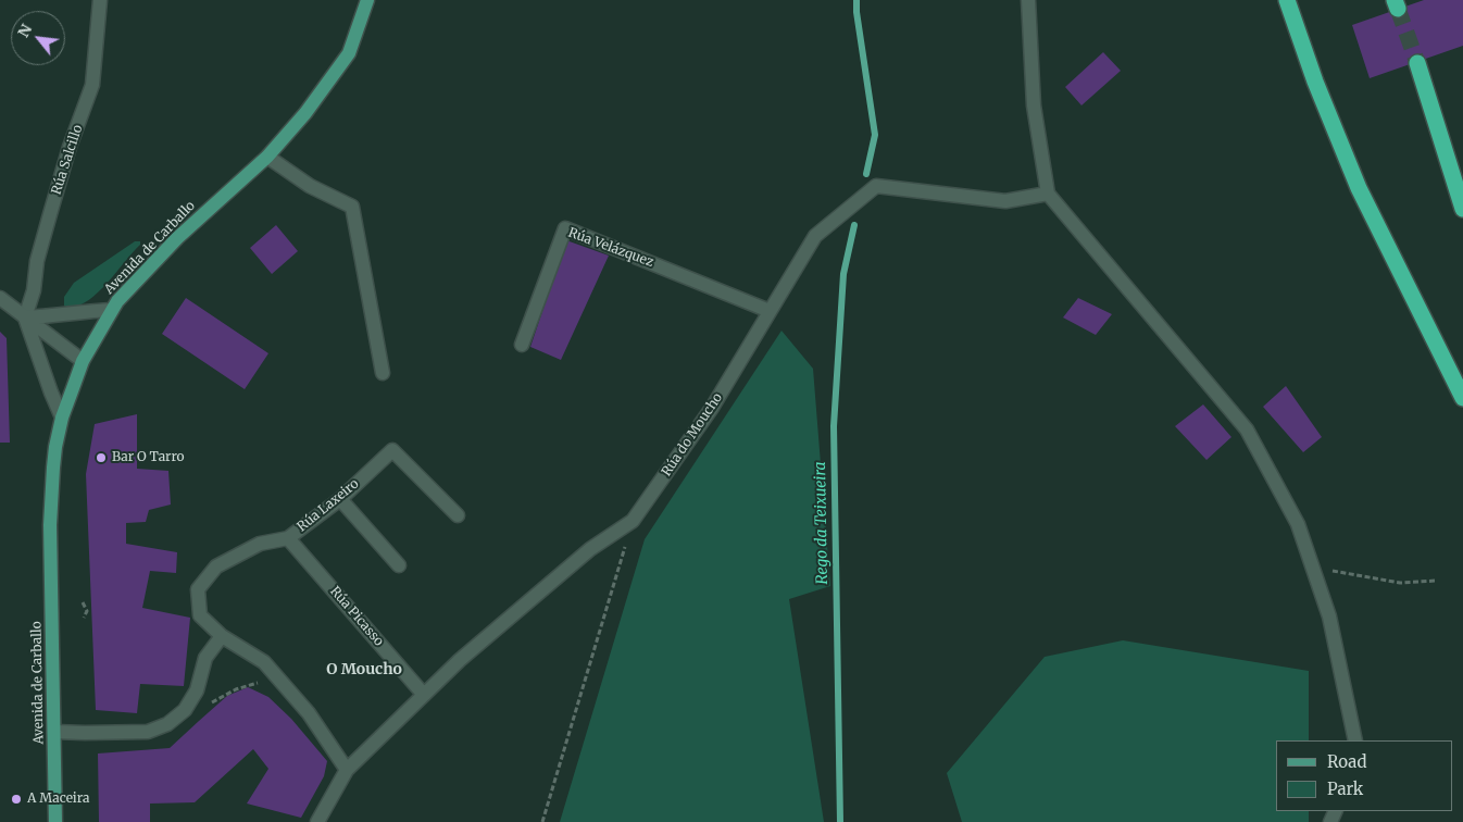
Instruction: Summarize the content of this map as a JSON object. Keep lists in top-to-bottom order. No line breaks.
{"streets":{"main road":["Avenida de Carballo"],"street":["Rúa Salcillo","Rúa Velázquez","Rúa do Moucho","Rúa Laxeiro","Rúa Picasso"]},"crossings":[["Rúa Velázquez","Rúa do Moucho"],["Rúa do Moucho","Rúa Picasso"],["Rúa Laxeiro","Rúa Picasso"]],"districts":["O Moucho"],"water":["Rego da Teixueira"],"places":["Bar O Tarro","A Maceira"],"legend":["Road","Park"],"north":"top left"}
